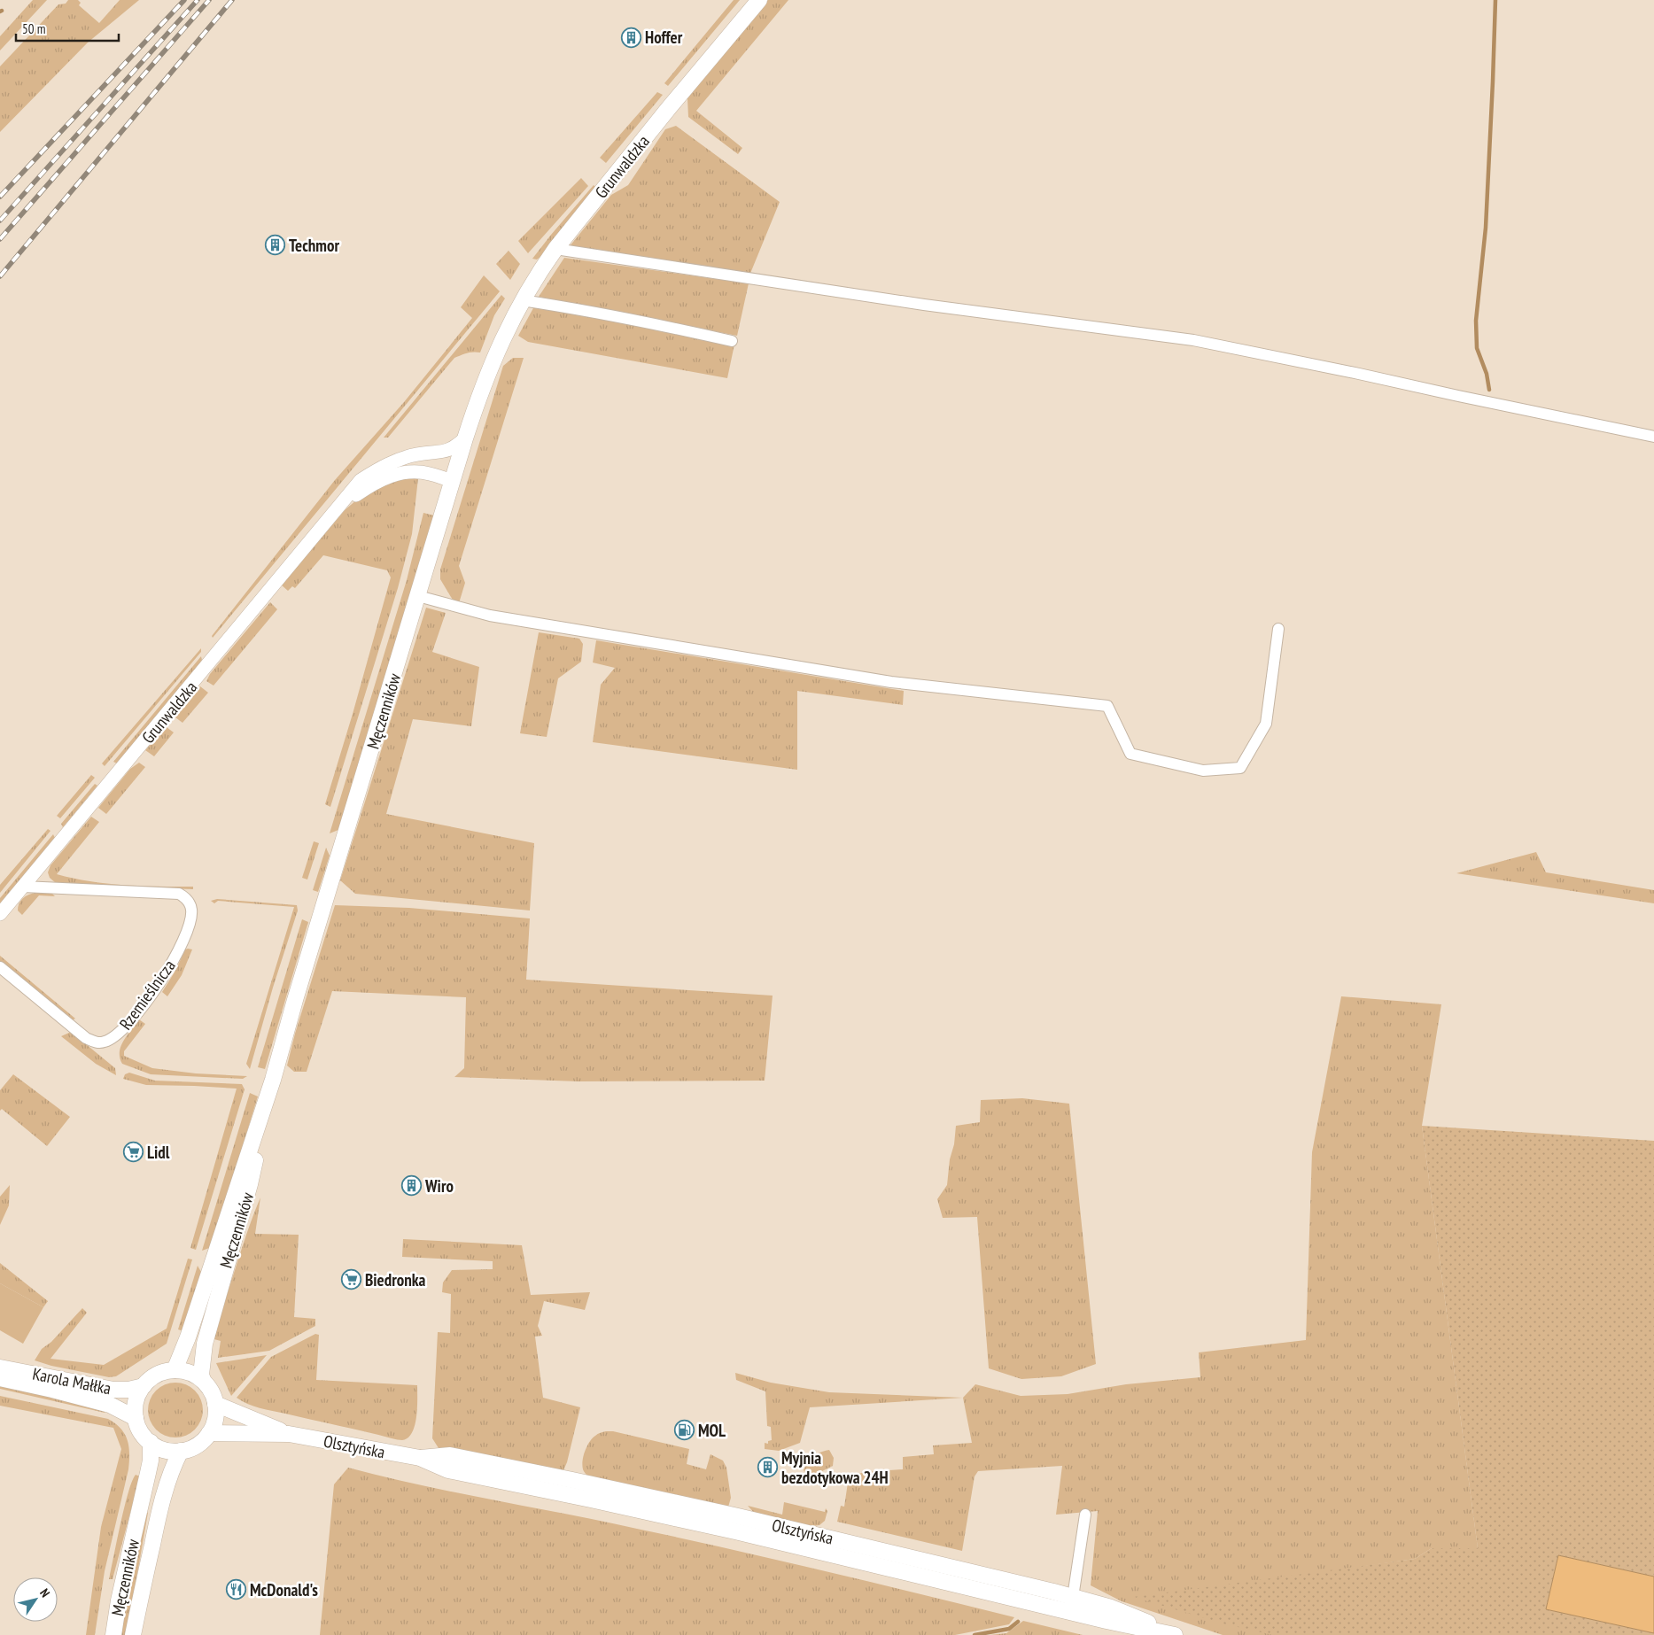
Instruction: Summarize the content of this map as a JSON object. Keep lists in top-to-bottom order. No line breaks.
{"streets":{"main road":["Grunwaldzka","Męczenników","Karola Małłka","Olsztyńska"],"street":["Rzemieślnicza"]},"crossings":[["Grunwaldzka","Męczenników"],["Grunwaldzka","Rzemieślnicza"],["Męczenników","Karola Małłka"],["Męczenników","Olsztyńska"],["Karola Małłka","Olsztyńska"]],"places":{"building":["Hoffer","Techmor","Wiro","Myjnia bezdotykowa 24H"],"supermarket":["Lidl","Biedronka"],"fuel station":["MOL"],"restaurant":["McDonald's"]},"scale_bar":"50 m","north":"top right"}
